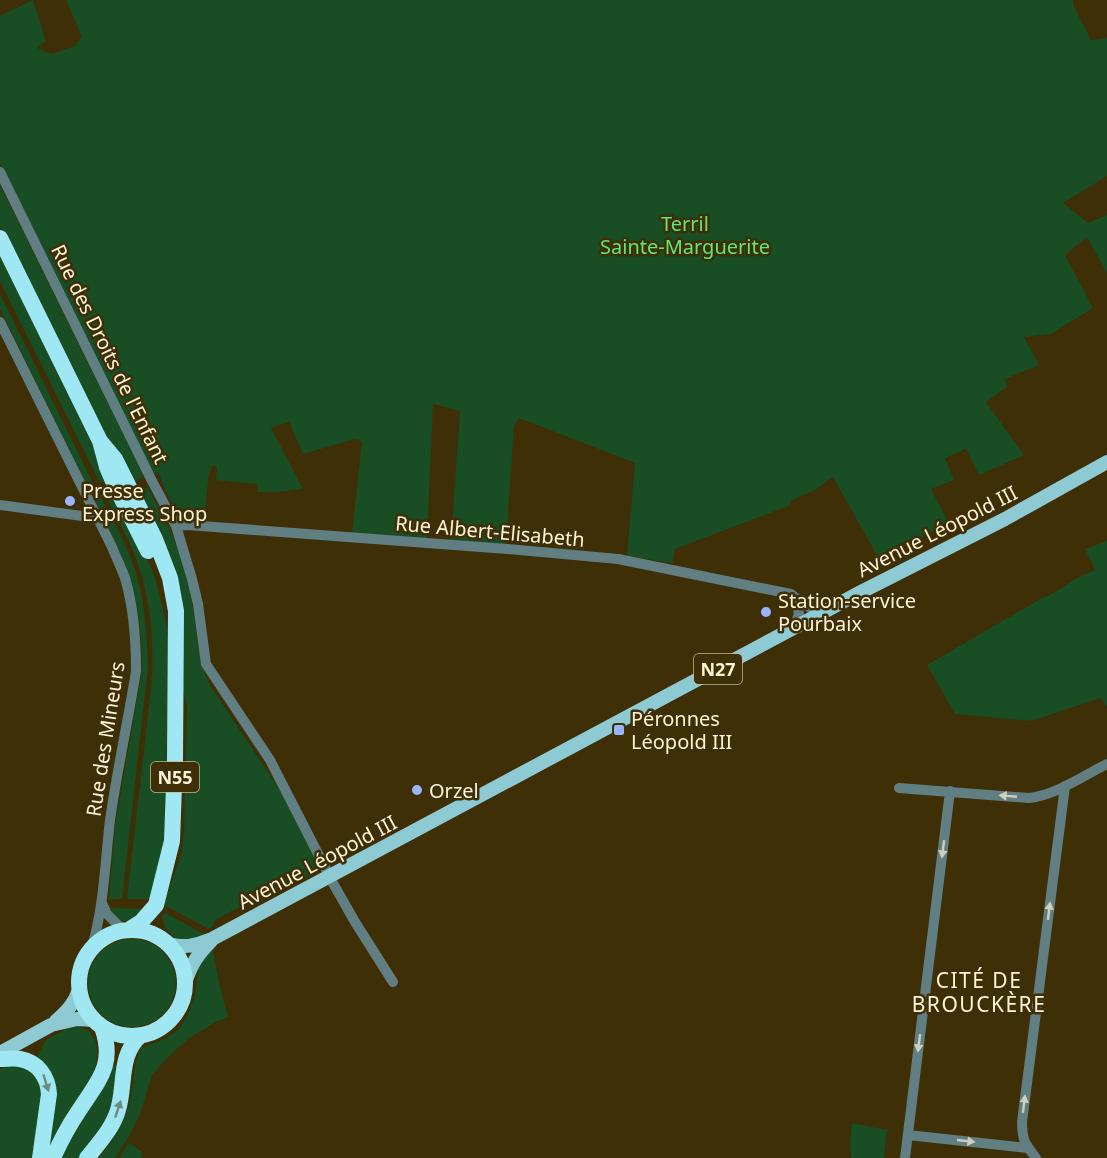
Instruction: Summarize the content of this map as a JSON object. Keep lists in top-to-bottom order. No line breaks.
{"streets":{"highway":["N27","N55"],"main road":["Avenue Léopold III"],"street":["Rue des Droits de l'Enfant","Rue Albert-Elisabeth","Rue des Mineurs"]},"crossings":[["Rue des Droits de l'Enfant","Rue Albert-Elisabeth"],["Rue des Droits de l'Enfant","Avenue Léopold III"],["Rue Albert-Elisabeth","Avenue Léopold III"],["Avenue Léopold III","N27"],["Avenue Léopold III","Rue des Mineurs"],["Avenue Léopold III","N55"],["N27","Rue des Mineurs"],["N27","N55"],["Rue des Mineurs","N55"]],"districts":["CITÉ DE BROUCKÈRE"],"parks":["Terril Sainte-Marguerite"],"places":{"other":["Presse Express Shop","Station-service Pourbaix","Orzel"],"transit":["Péronnes Léopold III"]}}
